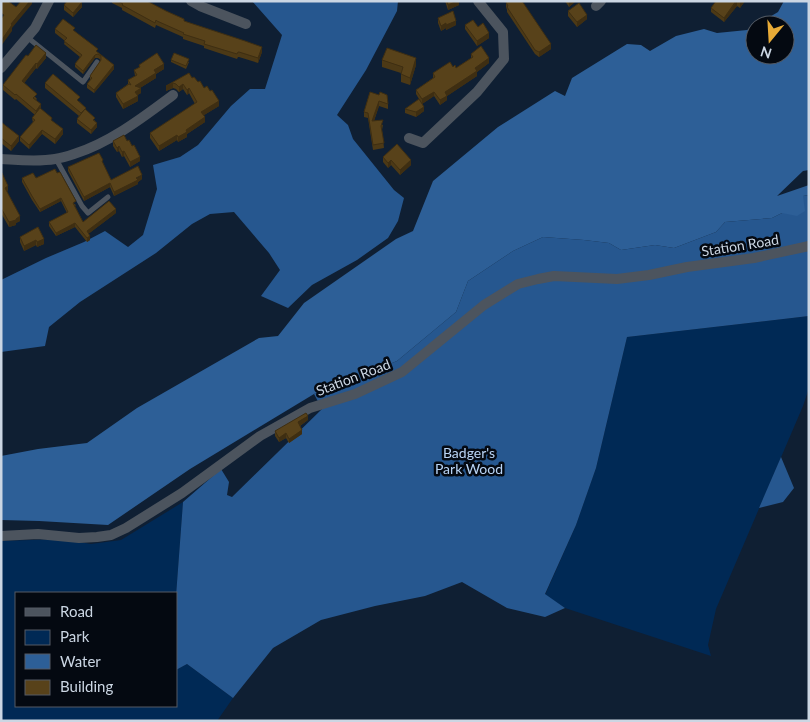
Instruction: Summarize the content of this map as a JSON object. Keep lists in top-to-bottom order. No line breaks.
{"streets":{"street":["Station Road"]},"parks":["Badger's Park Wood"],"legend":["Road","Park","Water","Building"],"north":"bottom"}
